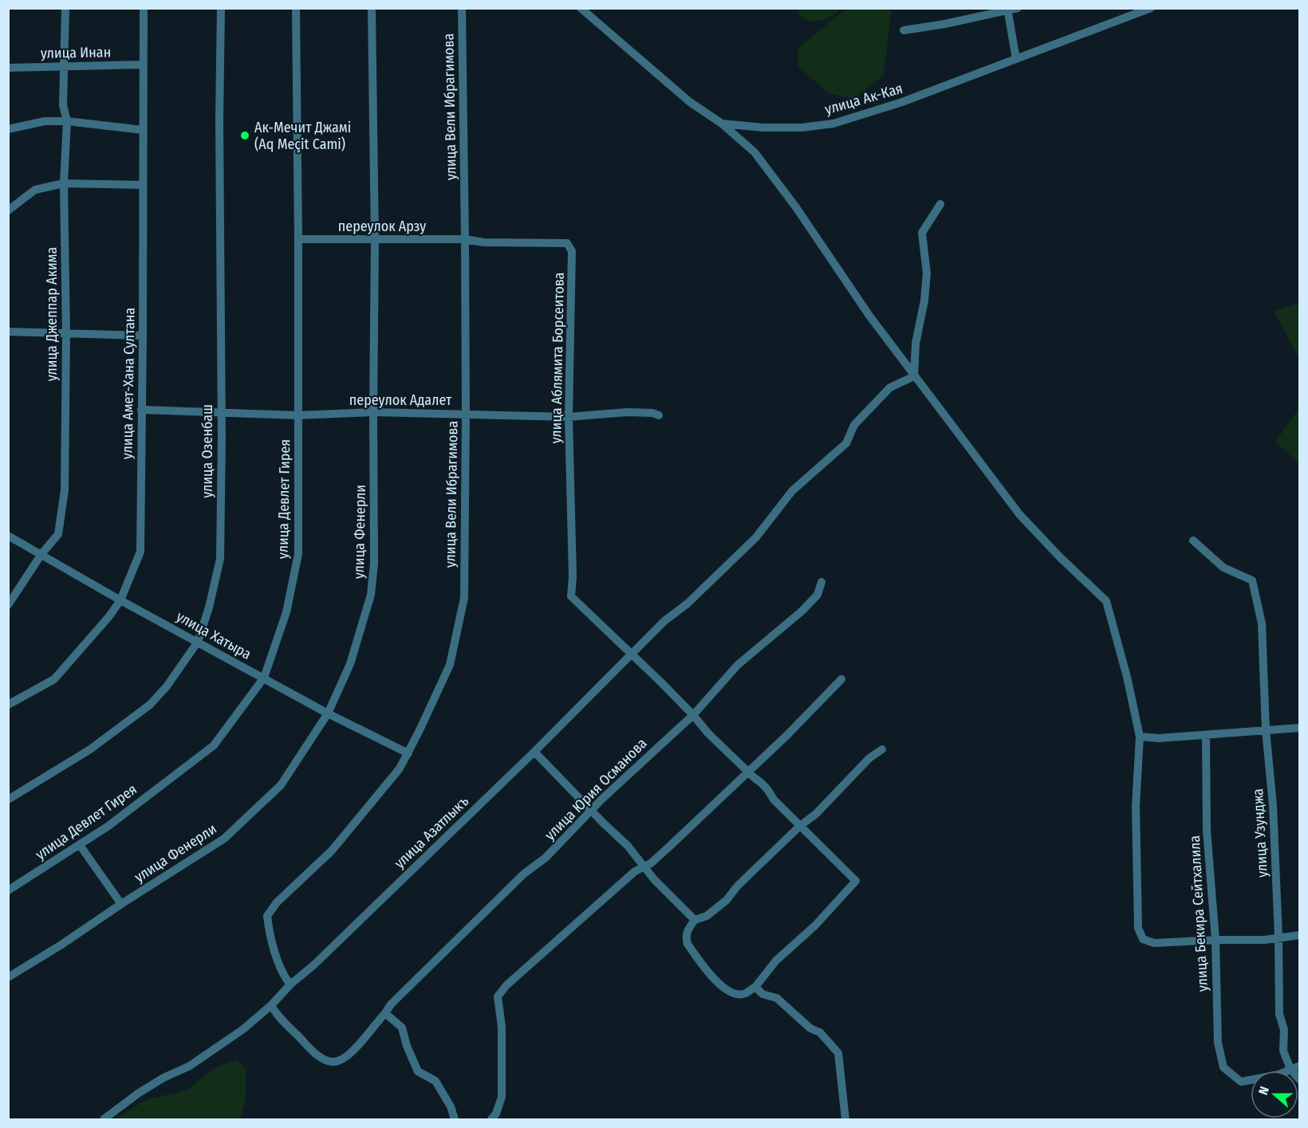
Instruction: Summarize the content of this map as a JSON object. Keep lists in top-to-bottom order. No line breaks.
{"streets":{"street":["улица Инан","улица Ак-Кая","улица Вели Ибрагимова","переулок Арзу","улица Джеппар Акима","улица Аблямита Борсеитова","улица Амет-Хана Султана","переулок Адалет","улица Озенбаш","улица Девлет Гирея","улица Фенерли","улица Хатыра","улица Юрия Османова","улица Азатлыкъ","улица Узунджа","улица Бекира Сейтхалила"]},"crossings":[["улица Инан","улица Джеппар Акима"],["улица Инан","улица Амет-Хана Султана"],["улица Вели Ибрагимова","переулок Арзу"],["улица Вели Ибрагимова","улица Аблямита Борсеитова"],["улица Вели Ибрагимова","переулок Адалет"],["улица Вели Ибрагимова","улица Хатыра"],["улица Вели Ибрагимова","улица Азатлыкъ"],["переулок Арзу","улица Аблямита Борсеитова"],["переулок Арзу","улица Девлет Гирея"],["переулок Арзу","улица Фенерли"],["улица Джеппар Акима","улица Хатыра"],["улица Аблямита Борсеитова","переулок Адалет"],["улица Аблямита Борсеитова","улица Азатлыкъ"],["улица Амет-Хана Султана","переулок Адалет"],["улица Амет-Хана Султана","улица Хатыра"],["переулок Адалет","улица Озенбаш"],["переулок Адалет","улица Девлет Гирея"],["переулок Адалет","улица Фенерли"],["улица Озенбаш","улица Хатыра"],["улица Девлет Гирея","улица Хатыра"],["улица Фенерли","улица Хатыра"],["улица Юрия Османова","улица Азатлыкъ"],["улица Узунджа","улица Бекира Сейтхалила"]],"places":["Ак-Мечит Джамі (Aq Meçit Cami)"],"north":"left"}
